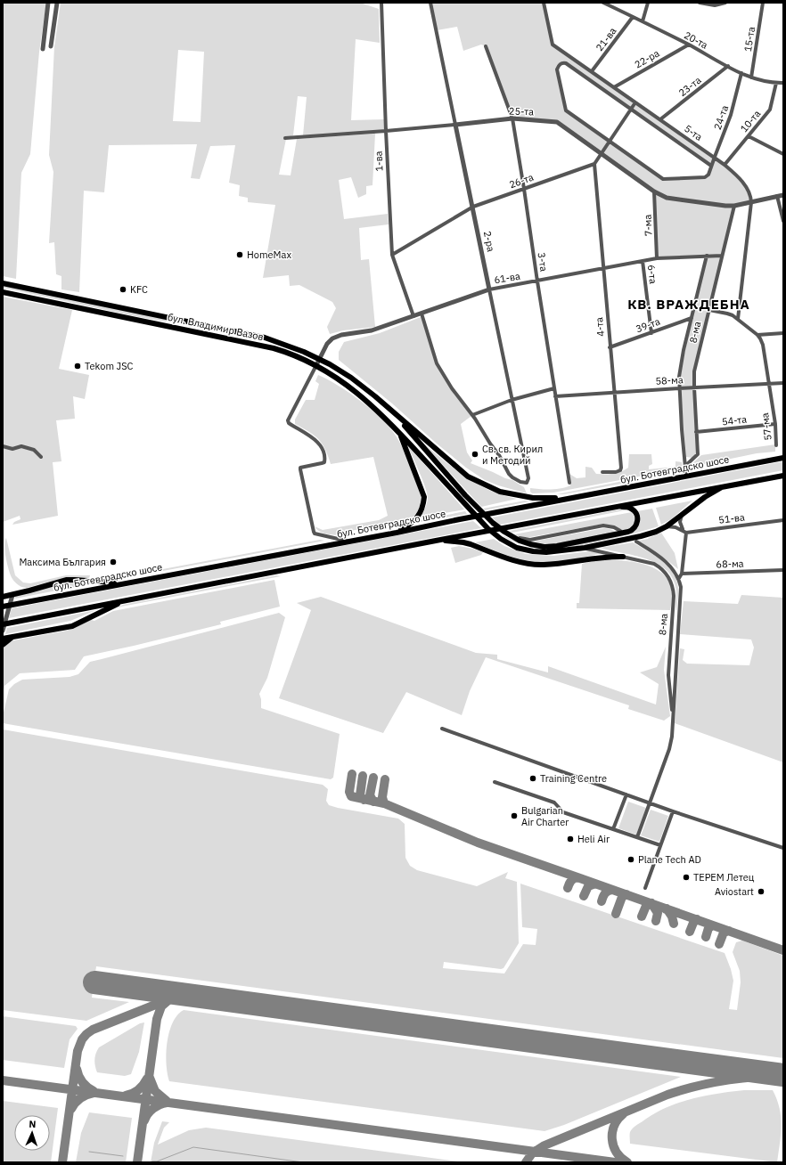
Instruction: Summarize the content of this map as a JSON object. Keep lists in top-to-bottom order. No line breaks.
{"streets":{"main road":["бул. Владимир Вазов","бул. Ботевградско шосе"],"street":["21-ва","15-та","20-та","22-ра","23-та","25-та","24-та","10-та","5-та","1-ва","26-та","7-ма","2-ра","3-та","6-та","61-ва","39-та","4-та","8-ма","58-ма","54-та","57-ма","51-ва","68-ма"]},"crossings":[["21-ва","20-та"],["21-ва","5-та"],["15-та","20-та"],["20-та","22-ра"],["20-та","23-та"],["20-та","24-та"],["20-та","10-та"],["22-ра","5-та"],["23-та","5-та"],["25-та","1-ва"],["25-та","7-ма"],["25-та","2-ра"],["25-та","3-та"],["25-та","8-ма"],["24-та","5-та"],["10-та","5-та"],["1-ва","26-та"],["1-ва","61-ва"],["26-та","2-ра"],["26-та","3-та"],["26-та","4-та"],["7-ма","61-ва"],["2-ра","61-ва"],["3-та","61-ва"],["3-та","58-ма"],["6-та","61-ва"],["6-та","39-та"],["61-ва","бул. Владимир Вазов"],["61-ва","4-та"],["61-ва","8-ма"],["39-та","4-та"],["39-та","8-ма"],["бул. Владимир Вазов","8-ма"],["бул. Владимир Вазов","51-ва"],["4-та","58-ма"],["8-ма","58-ма"],["8-ма","54-та"],["8-ма","бул. Ботевградско шосе"],["58-ма","57-ма"],["54-та","57-ма"]],"districts":["КВ. ВРАЖДЕБНА"],"places":["HomeMax","KFC","Tekom JSC","Св. св. Кирил и Методий","Максима България","Training Centre","Bulgarian Air Charter","Heli Air","Plane Tech AD","ТЕРЕМ Летец","Aviostart"],"north":"top"}
